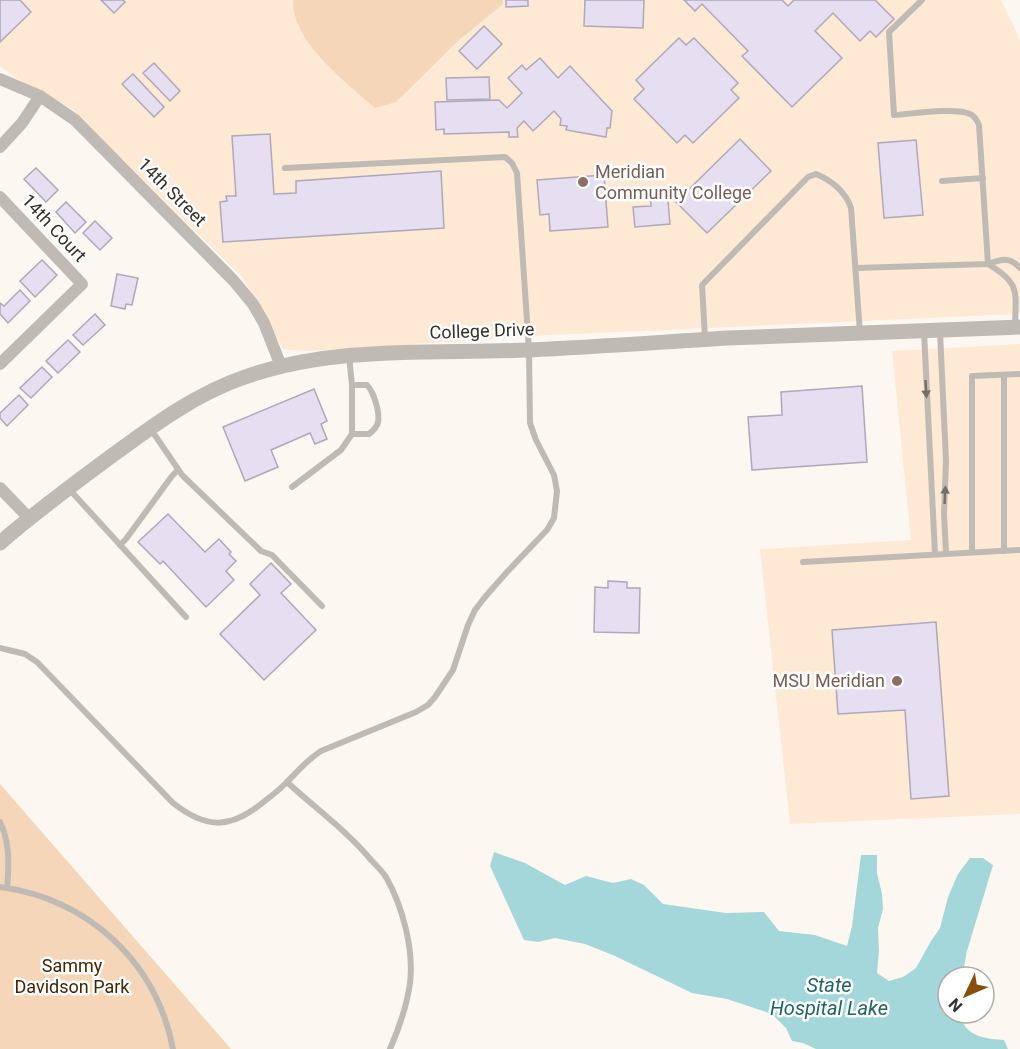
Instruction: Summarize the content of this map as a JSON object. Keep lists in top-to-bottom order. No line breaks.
{"streets":{"street":["14th Street","14th Court","College Drive"]},"crossings":[["14th Street","College Drive"]],"water":["State Hospital Lake"],"parks":["Sammy Davidson Park"],"places":["Meridian Community College","MSU Meridian"],"north":"bottom left"}
